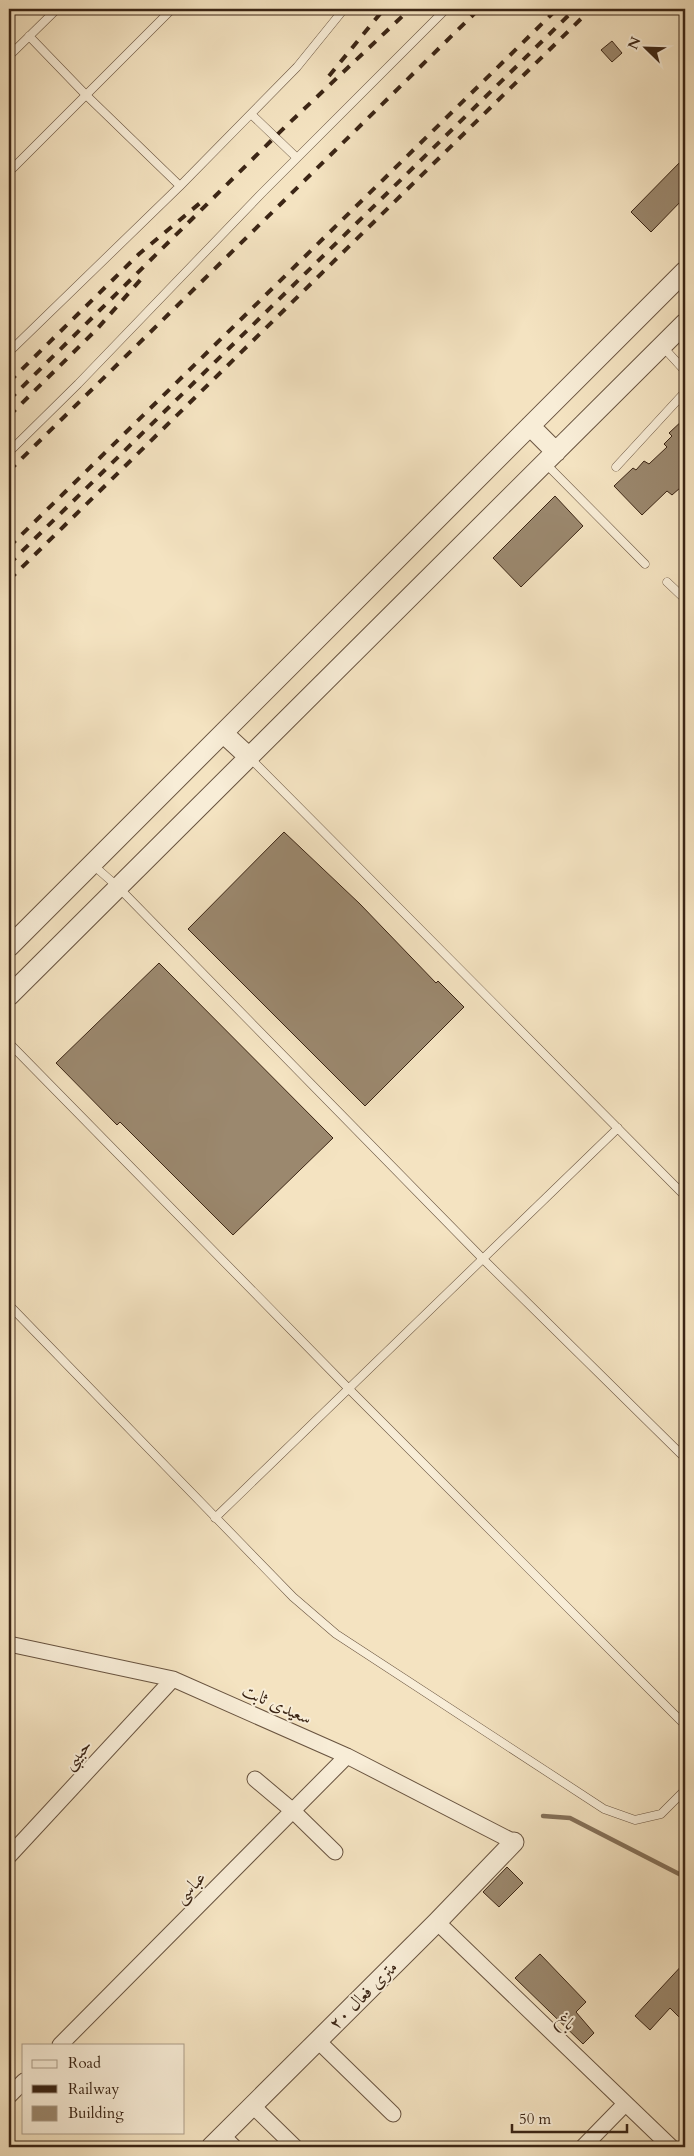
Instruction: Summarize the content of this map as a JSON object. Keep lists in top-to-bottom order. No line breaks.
{"streets":{"street":["سعیدی ثابت","حبیبی","عباسی","۲۰ متری فعال","باغ"]},"crossings":[["سعیدی ثابت","حبیبی"],["سعیدی ثابت","عباسی"],["سعیدی ثابت","۲۰ متری فعال"],["۲۰ متری فعال","باغ"]],"legend":["Road","Railway","Building"],"scale_bar":"50 m","north":"top left"}
